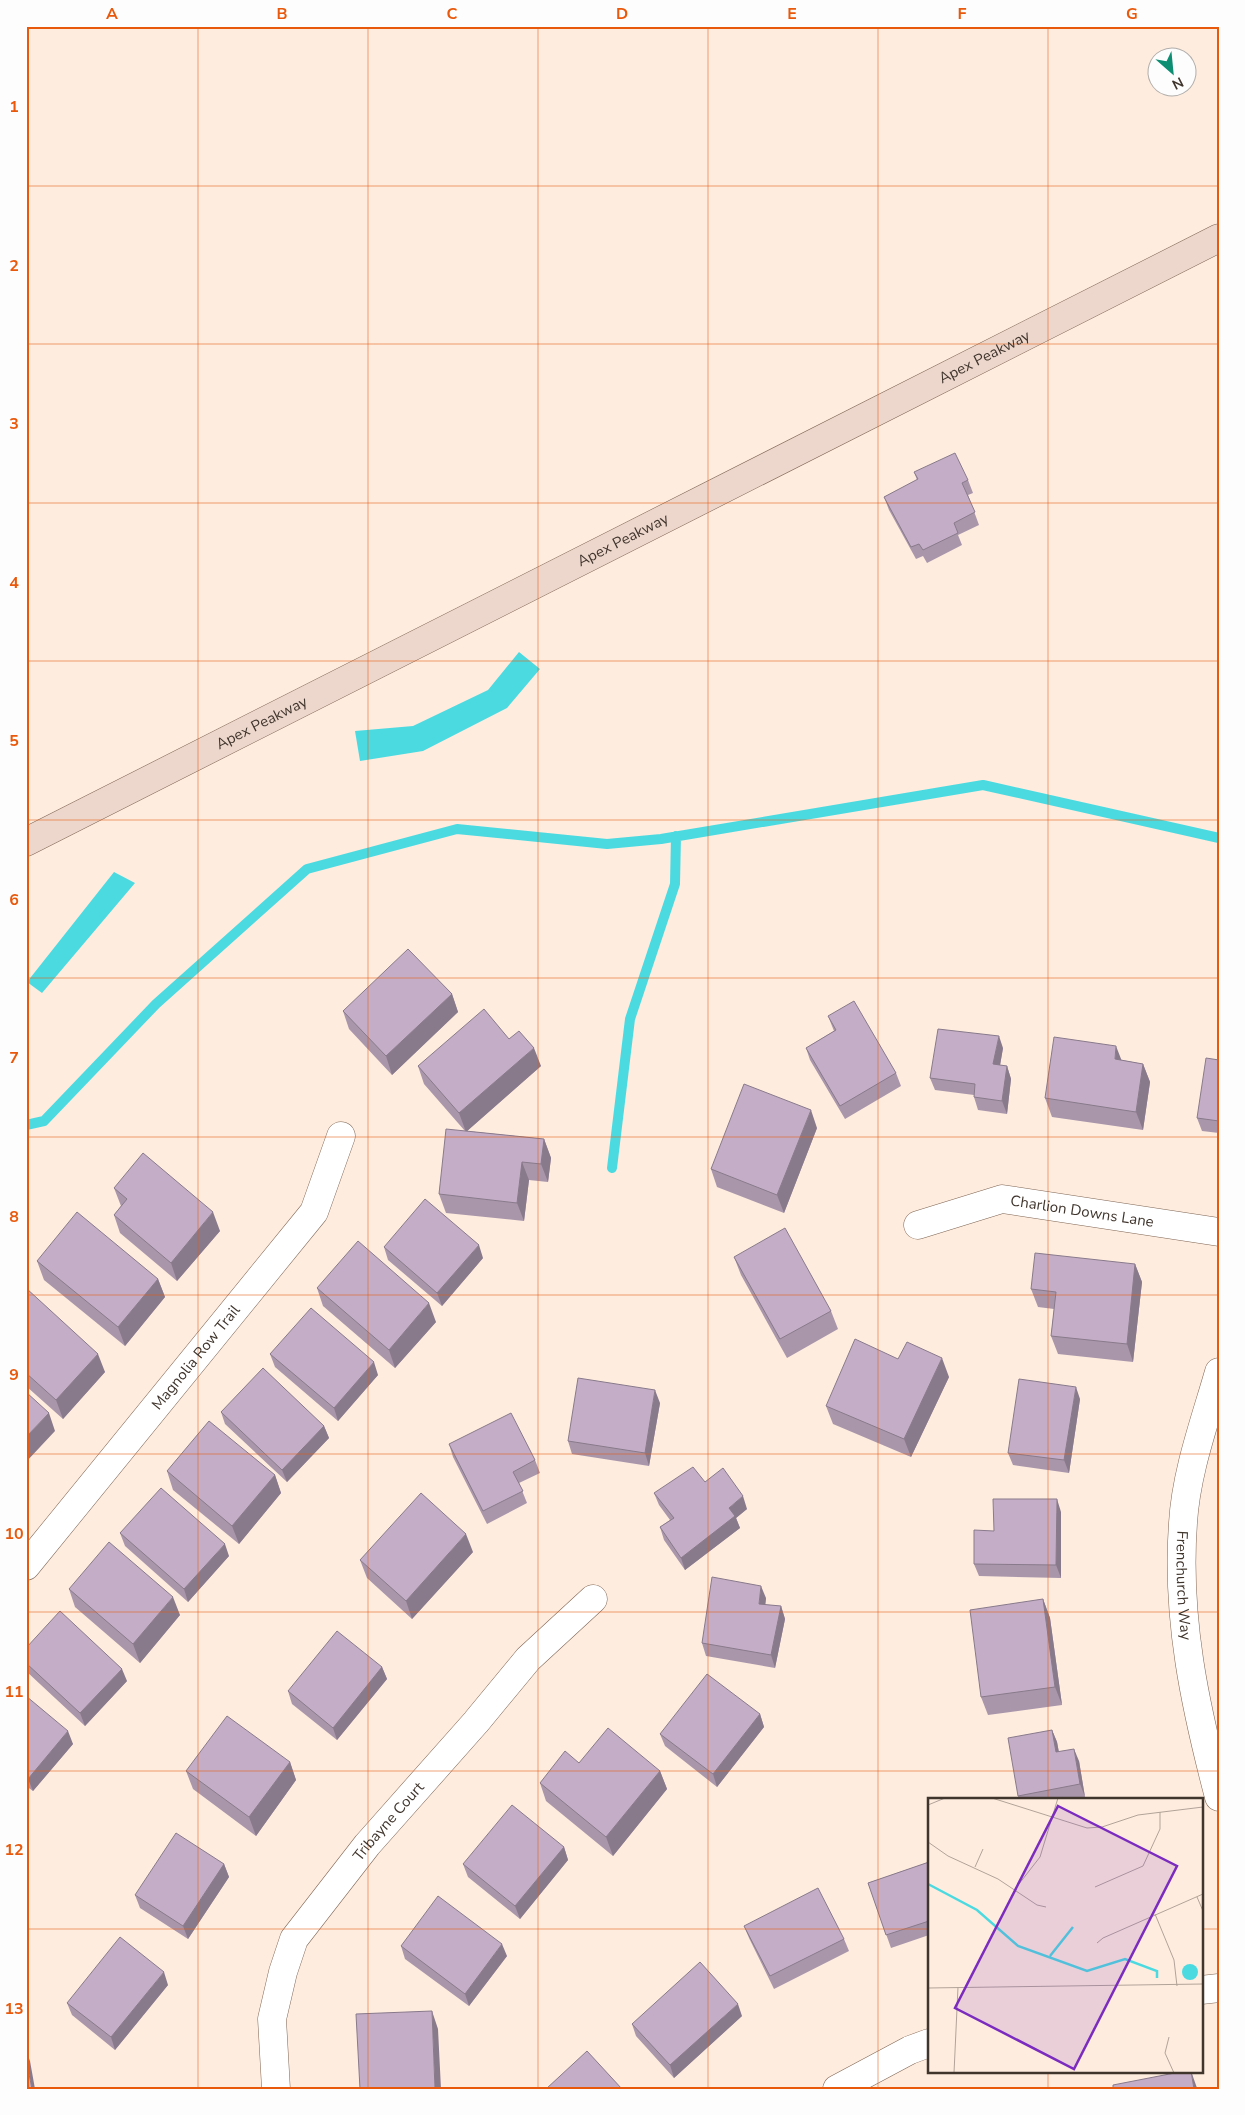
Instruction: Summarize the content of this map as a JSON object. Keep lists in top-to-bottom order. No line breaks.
{"streets":{"main road":["Apex Peakway"],"street":["Charlion Downs Lane","Magnolia Row Trail","Frenchurch Way","Tribayne Court"]},"north":"bottom right","grid":{"columns":["A","B","C","D","E","F","G"],"rows":["1","2","3","4","5","6","7","8","9","10","11","12","13"]}}
